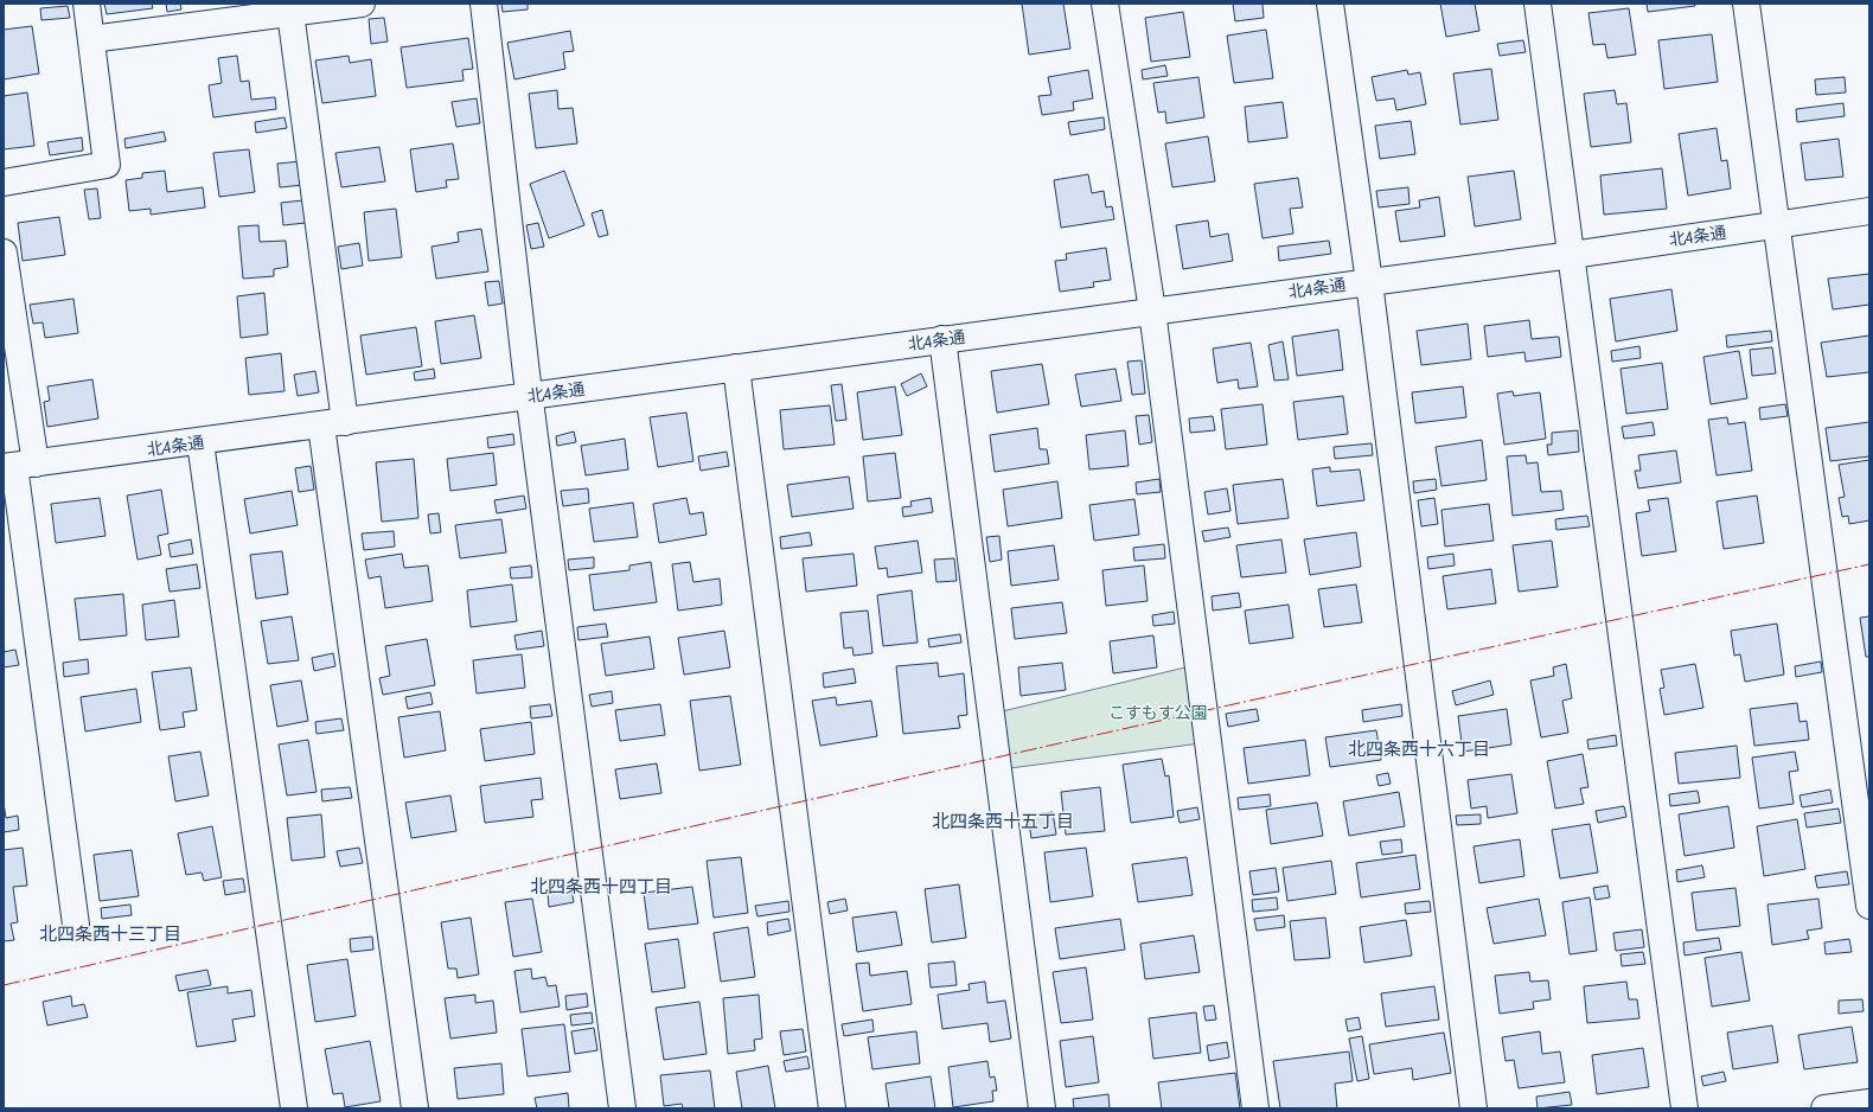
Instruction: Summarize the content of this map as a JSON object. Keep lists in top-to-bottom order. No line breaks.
{"streets":{"street":["北4条通"]},"districts":["北四条西十六丁目","北四条西十五丁目","北四条西十四丁目","北四条西十三丁目"],"parks":["こすもす公園"]}
